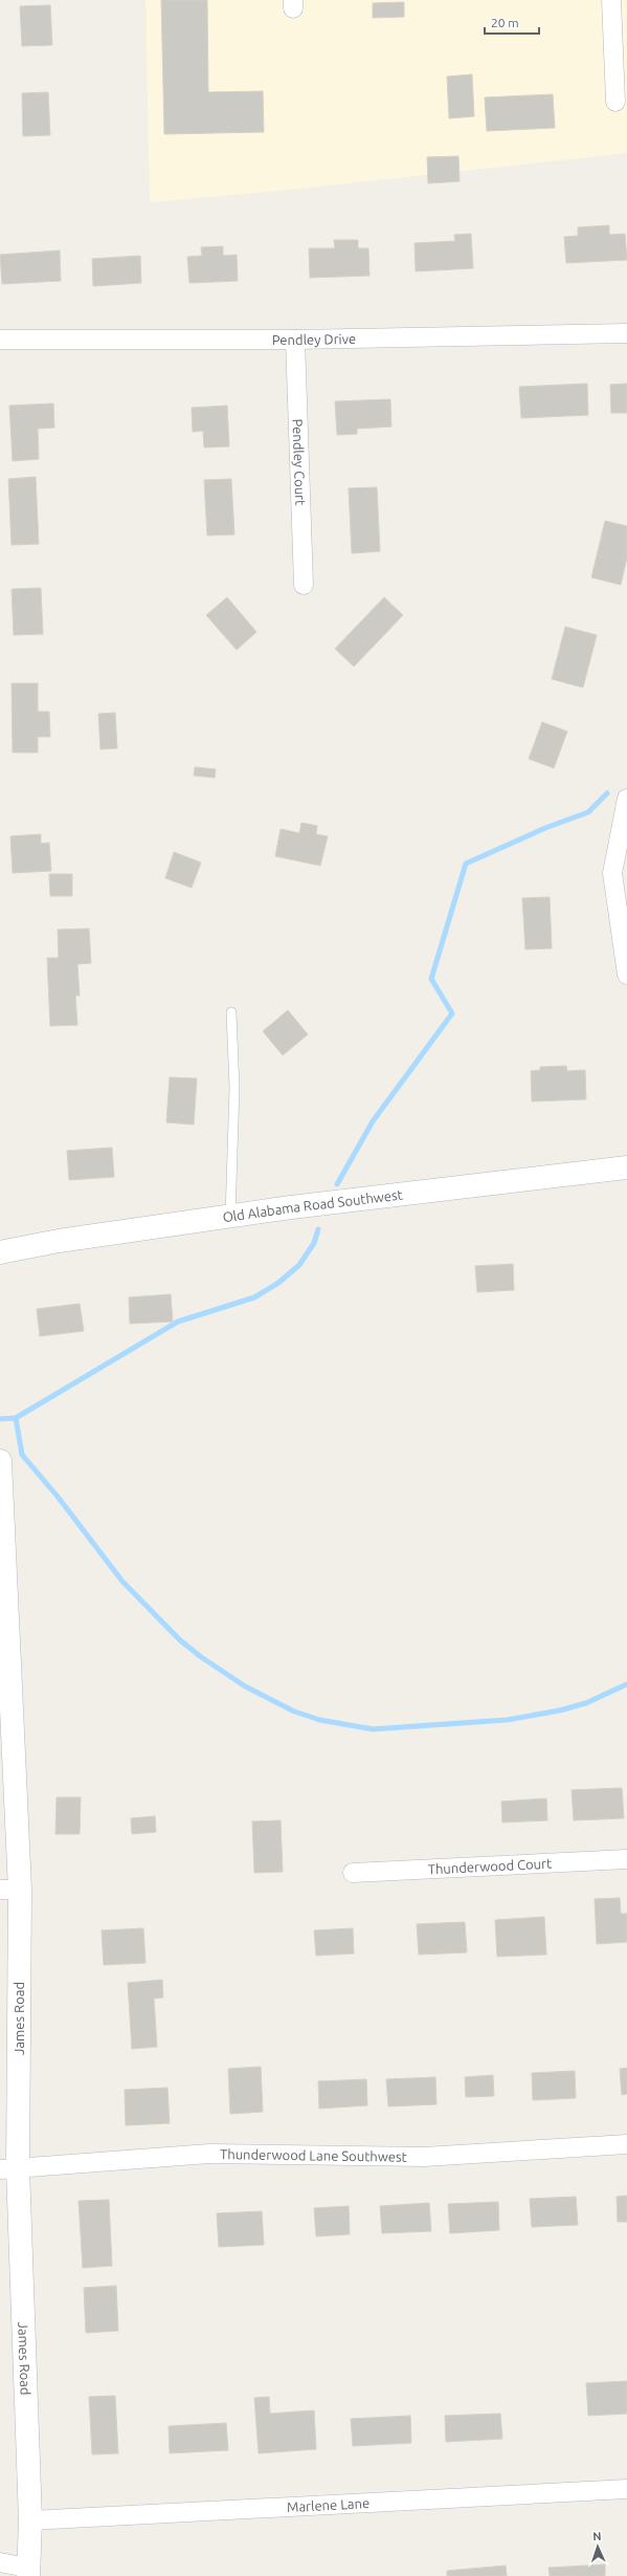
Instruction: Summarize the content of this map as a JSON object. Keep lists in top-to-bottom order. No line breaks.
{"streets":{"street":["Pendley Drive","Pendley Court","Old Alabama Road Southwest","Thunderwood Court","James Road","Thunderwood Lane Southwest","Marlene Lane"]},"crossings":[["Pendley Drive","Pendley Court"],["James Road","Thunderwood Lane Southwest"],["James Road","Marlene Lane"]],"scale_bar":"20 m","north":"top"}
